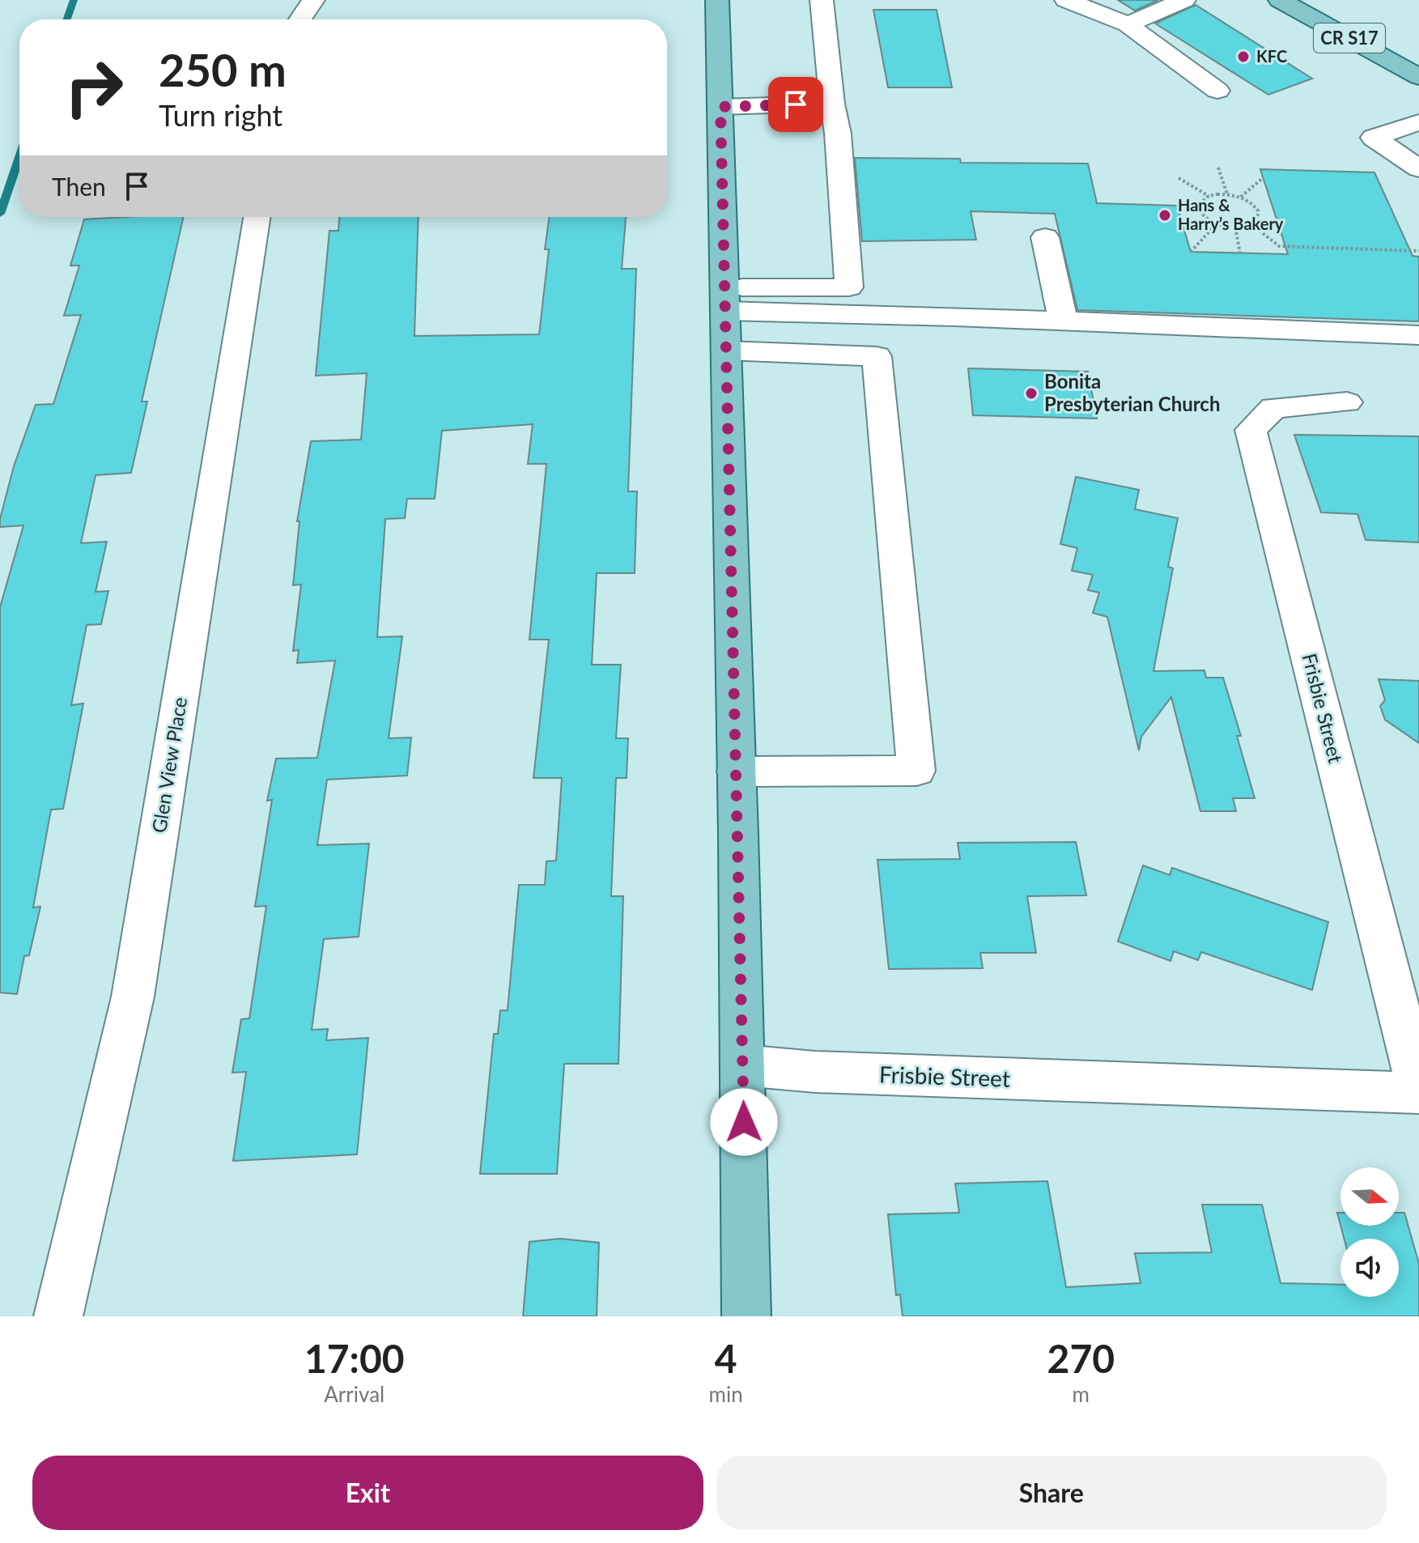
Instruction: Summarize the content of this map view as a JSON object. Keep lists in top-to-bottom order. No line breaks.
{"streets":{"main road":["CR S17"],"street":["Frisbie Street","Glen View Place"]},"places":["KFC","Hans & Harry’s Bakery","Bonita Presbyterian Church"],"north":"right","page":{"turn":["250 m","Turn right"],"then":"Then","eta":["17:00","Arrival","4","min","270","m"],"buttons":["Exit","Share"]}}
